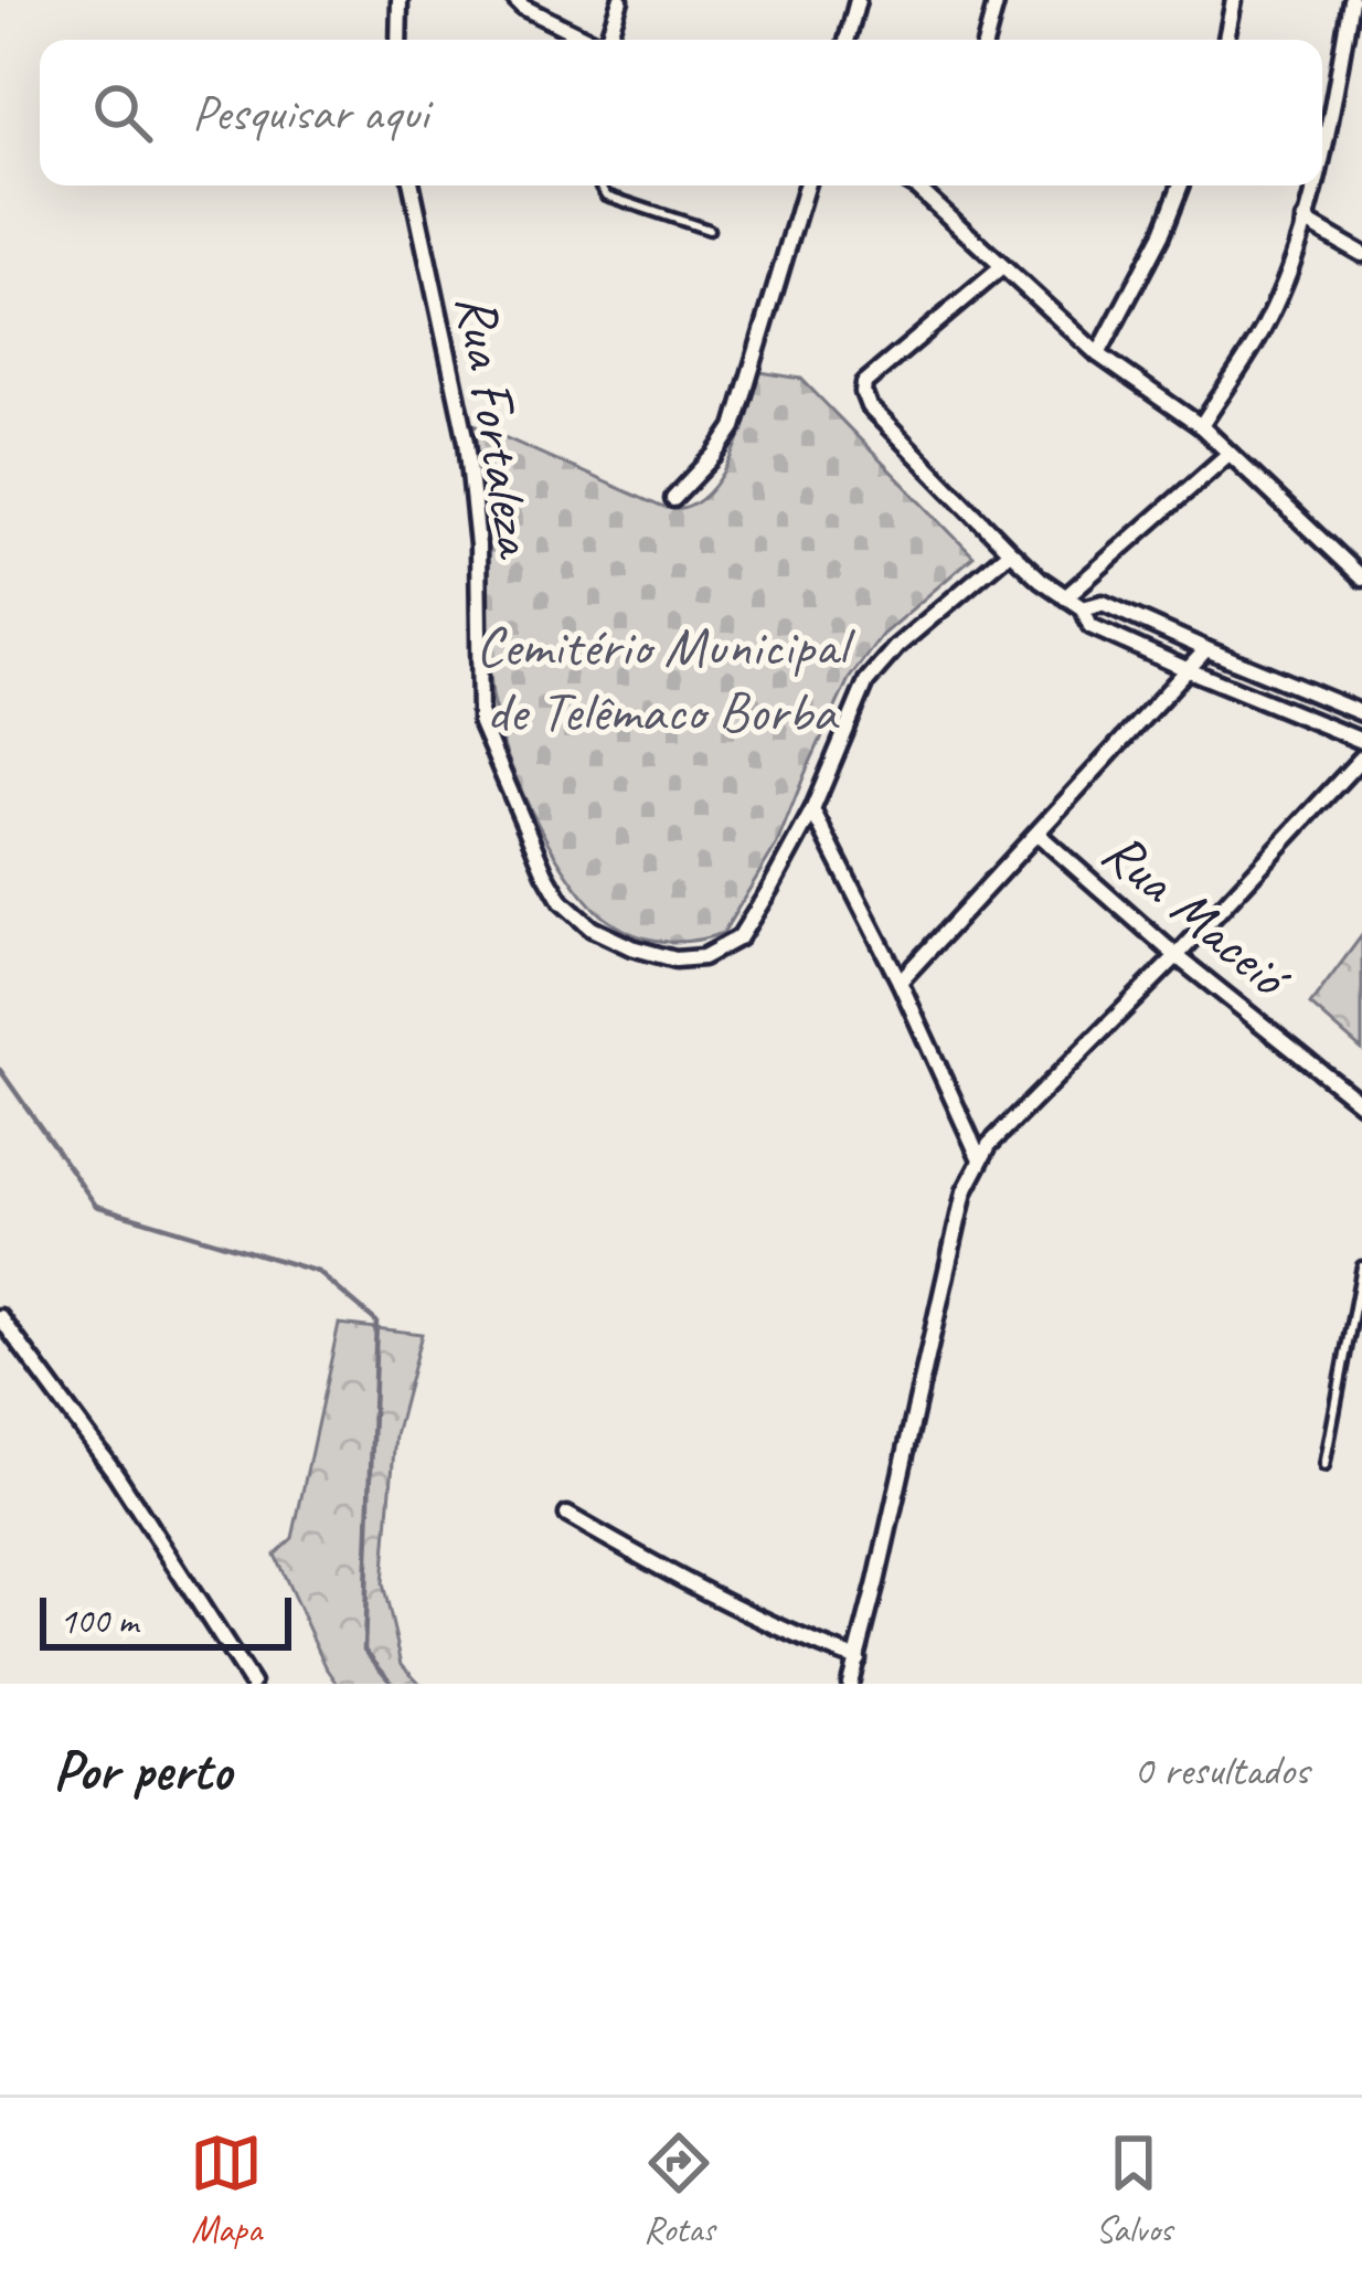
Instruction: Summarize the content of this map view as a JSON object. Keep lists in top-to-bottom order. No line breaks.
{"streets":{"street":["Rua Fortaleza","Rua Maceió"]},"parks":["Cemitério Municipal de Telêmaco Borba"],"scale_bar":"100 m","page":{"search":"Pesquisar aqui","scale":"100 m","heading":["Por perto","0 resultados"],"nav":["Mapa","Rotas","Salvos"]}}
